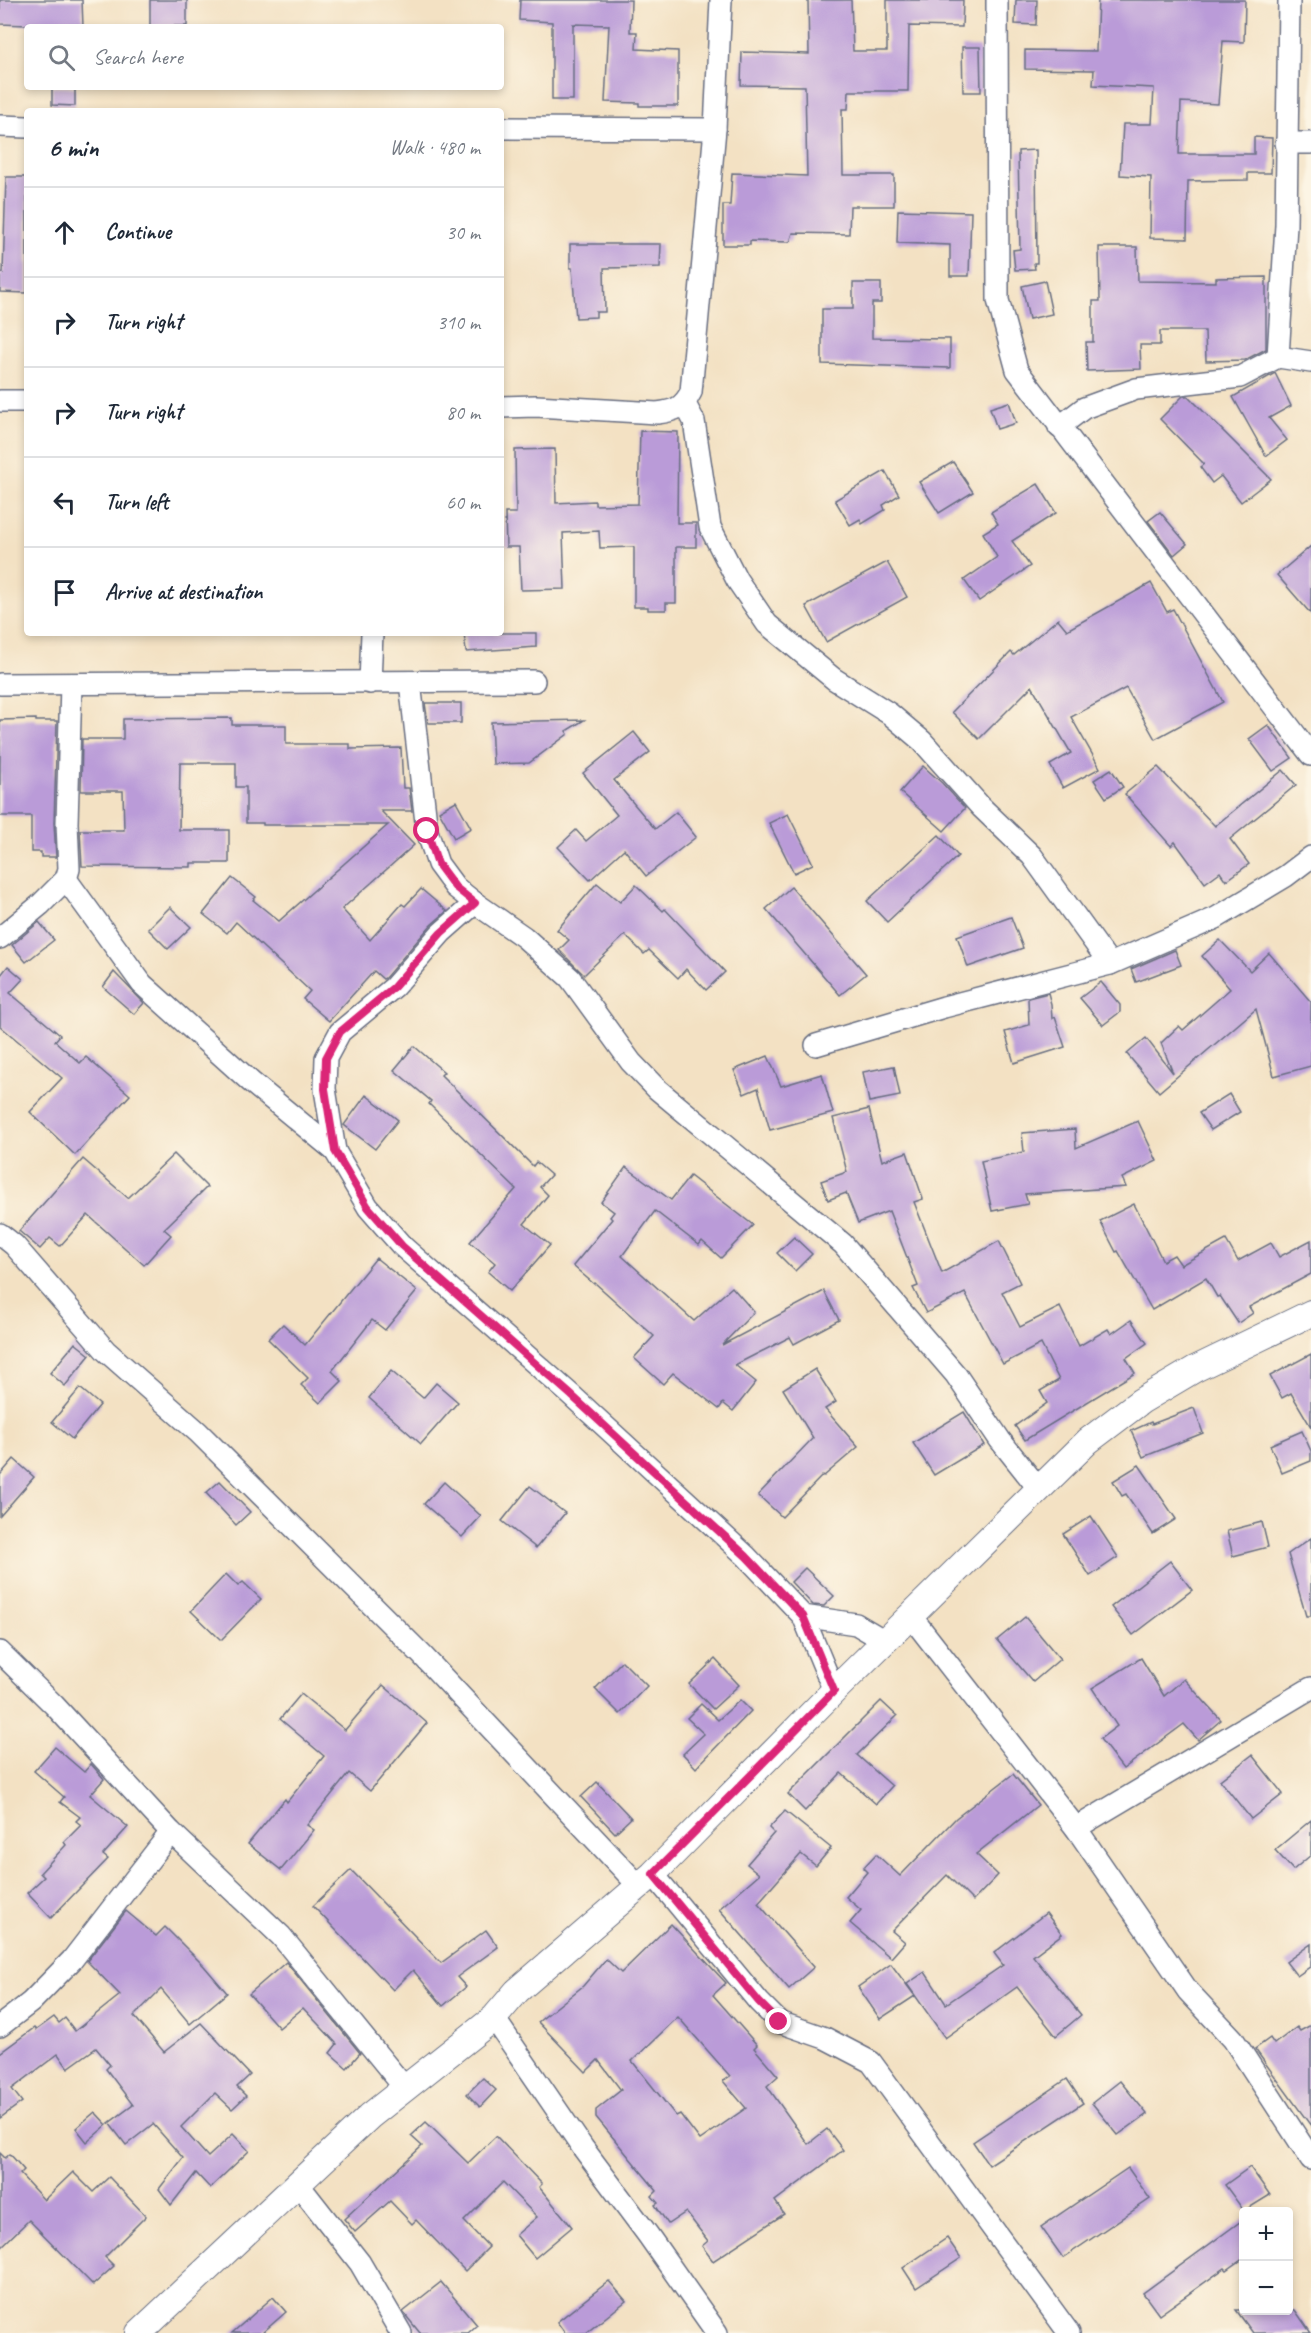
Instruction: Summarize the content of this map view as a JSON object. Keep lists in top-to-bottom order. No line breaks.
{"page":{"search":"Search here","heading":["6 min","Walk · 480 m"],"list":[["Continue","30 m"],["Turn right","310 m"],["Turn right","80 m"],["Turn left","60 m"],"Arrive at destination"],"map_buttons":["+","−"]}}
